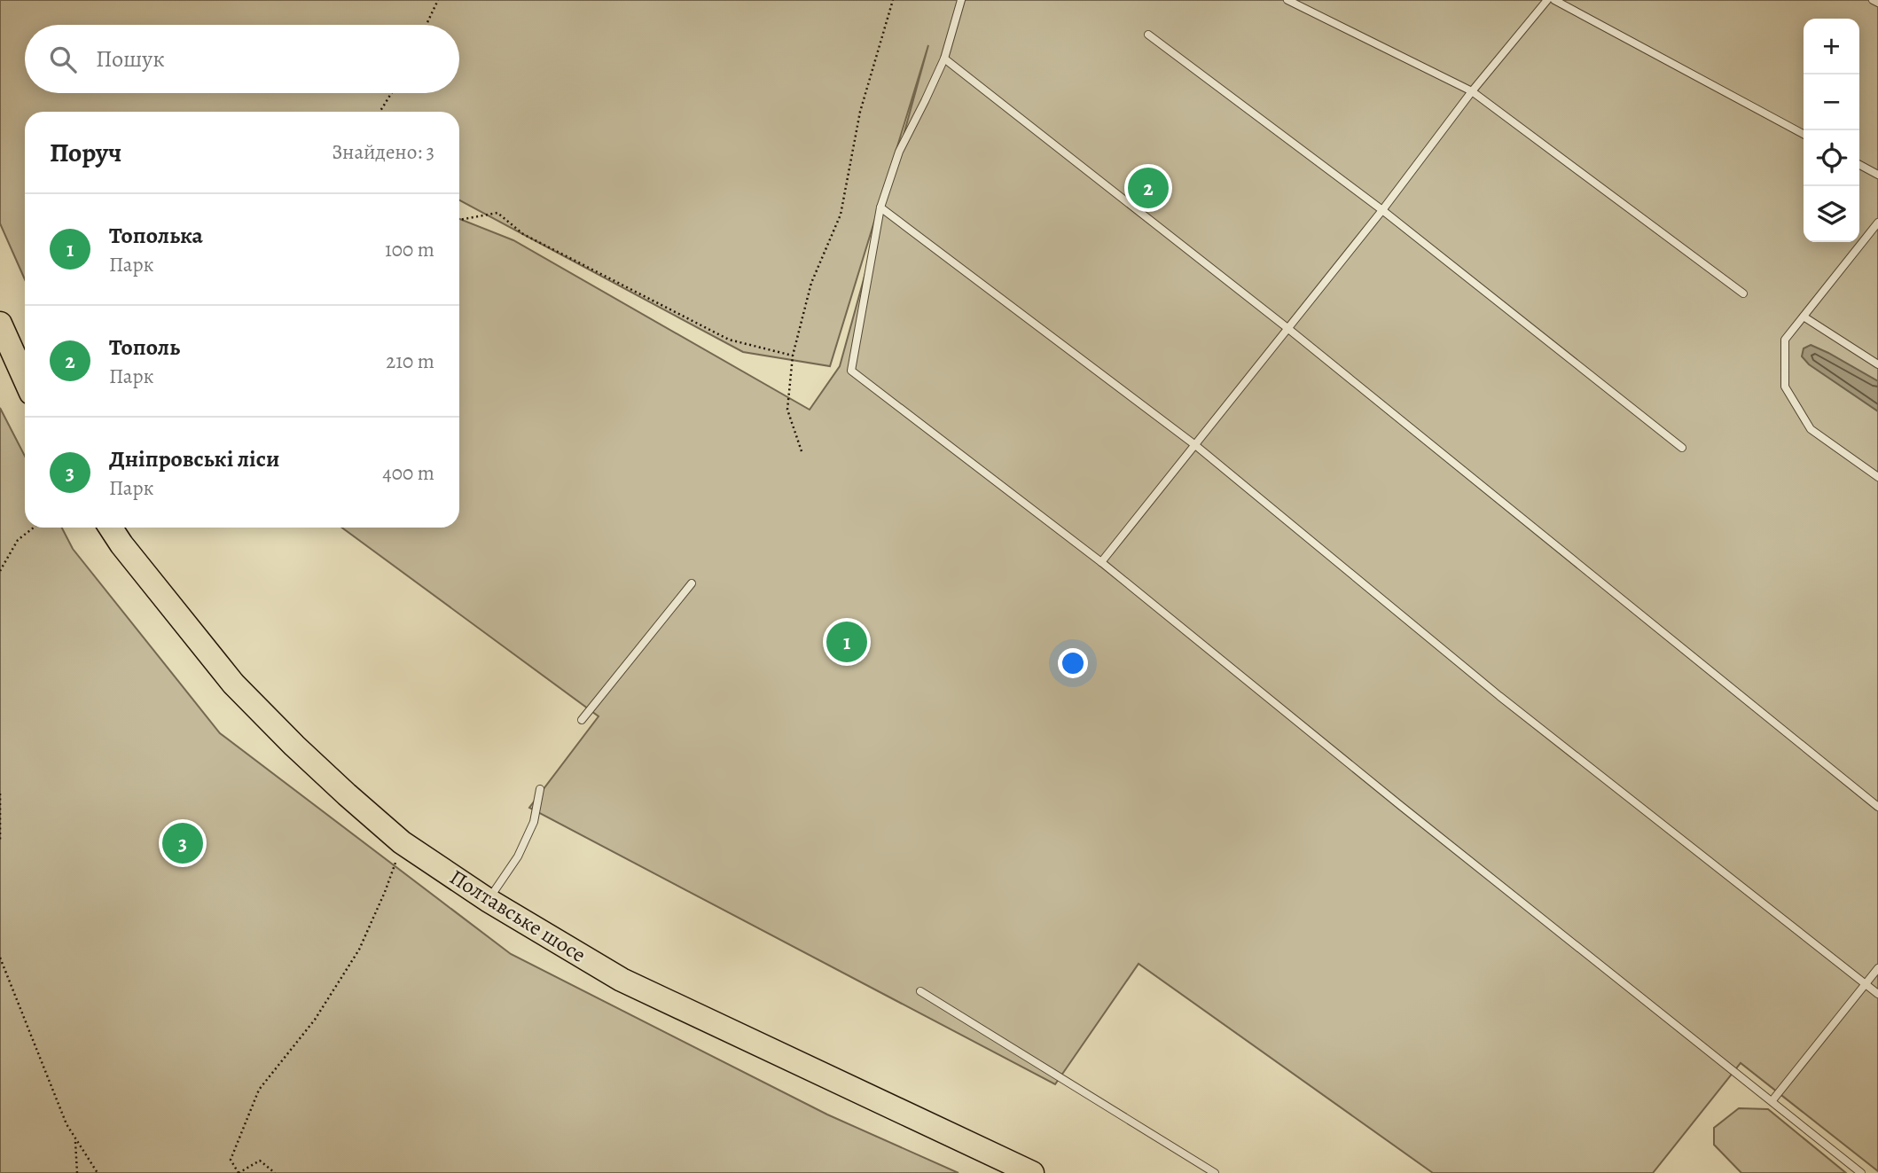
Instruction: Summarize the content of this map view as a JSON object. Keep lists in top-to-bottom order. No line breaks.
{"streets":{"main road":["Полтавське шосе"]},"page":{"map_buttons":["+","−"],"search":"Пошук","heading":["Поруч","Знайдено: 3"],"pins":["2","1","3"],"list":[{"mark":"1","name":"Тополька","note":"Парк","value":"100 m"},{"mark":"2","name":"Тополь","note":"Парк","value":"210 m"},{"mark":"3","name":"Дніпровські ліси","note":"Парк","value":"400 m"}]}}
